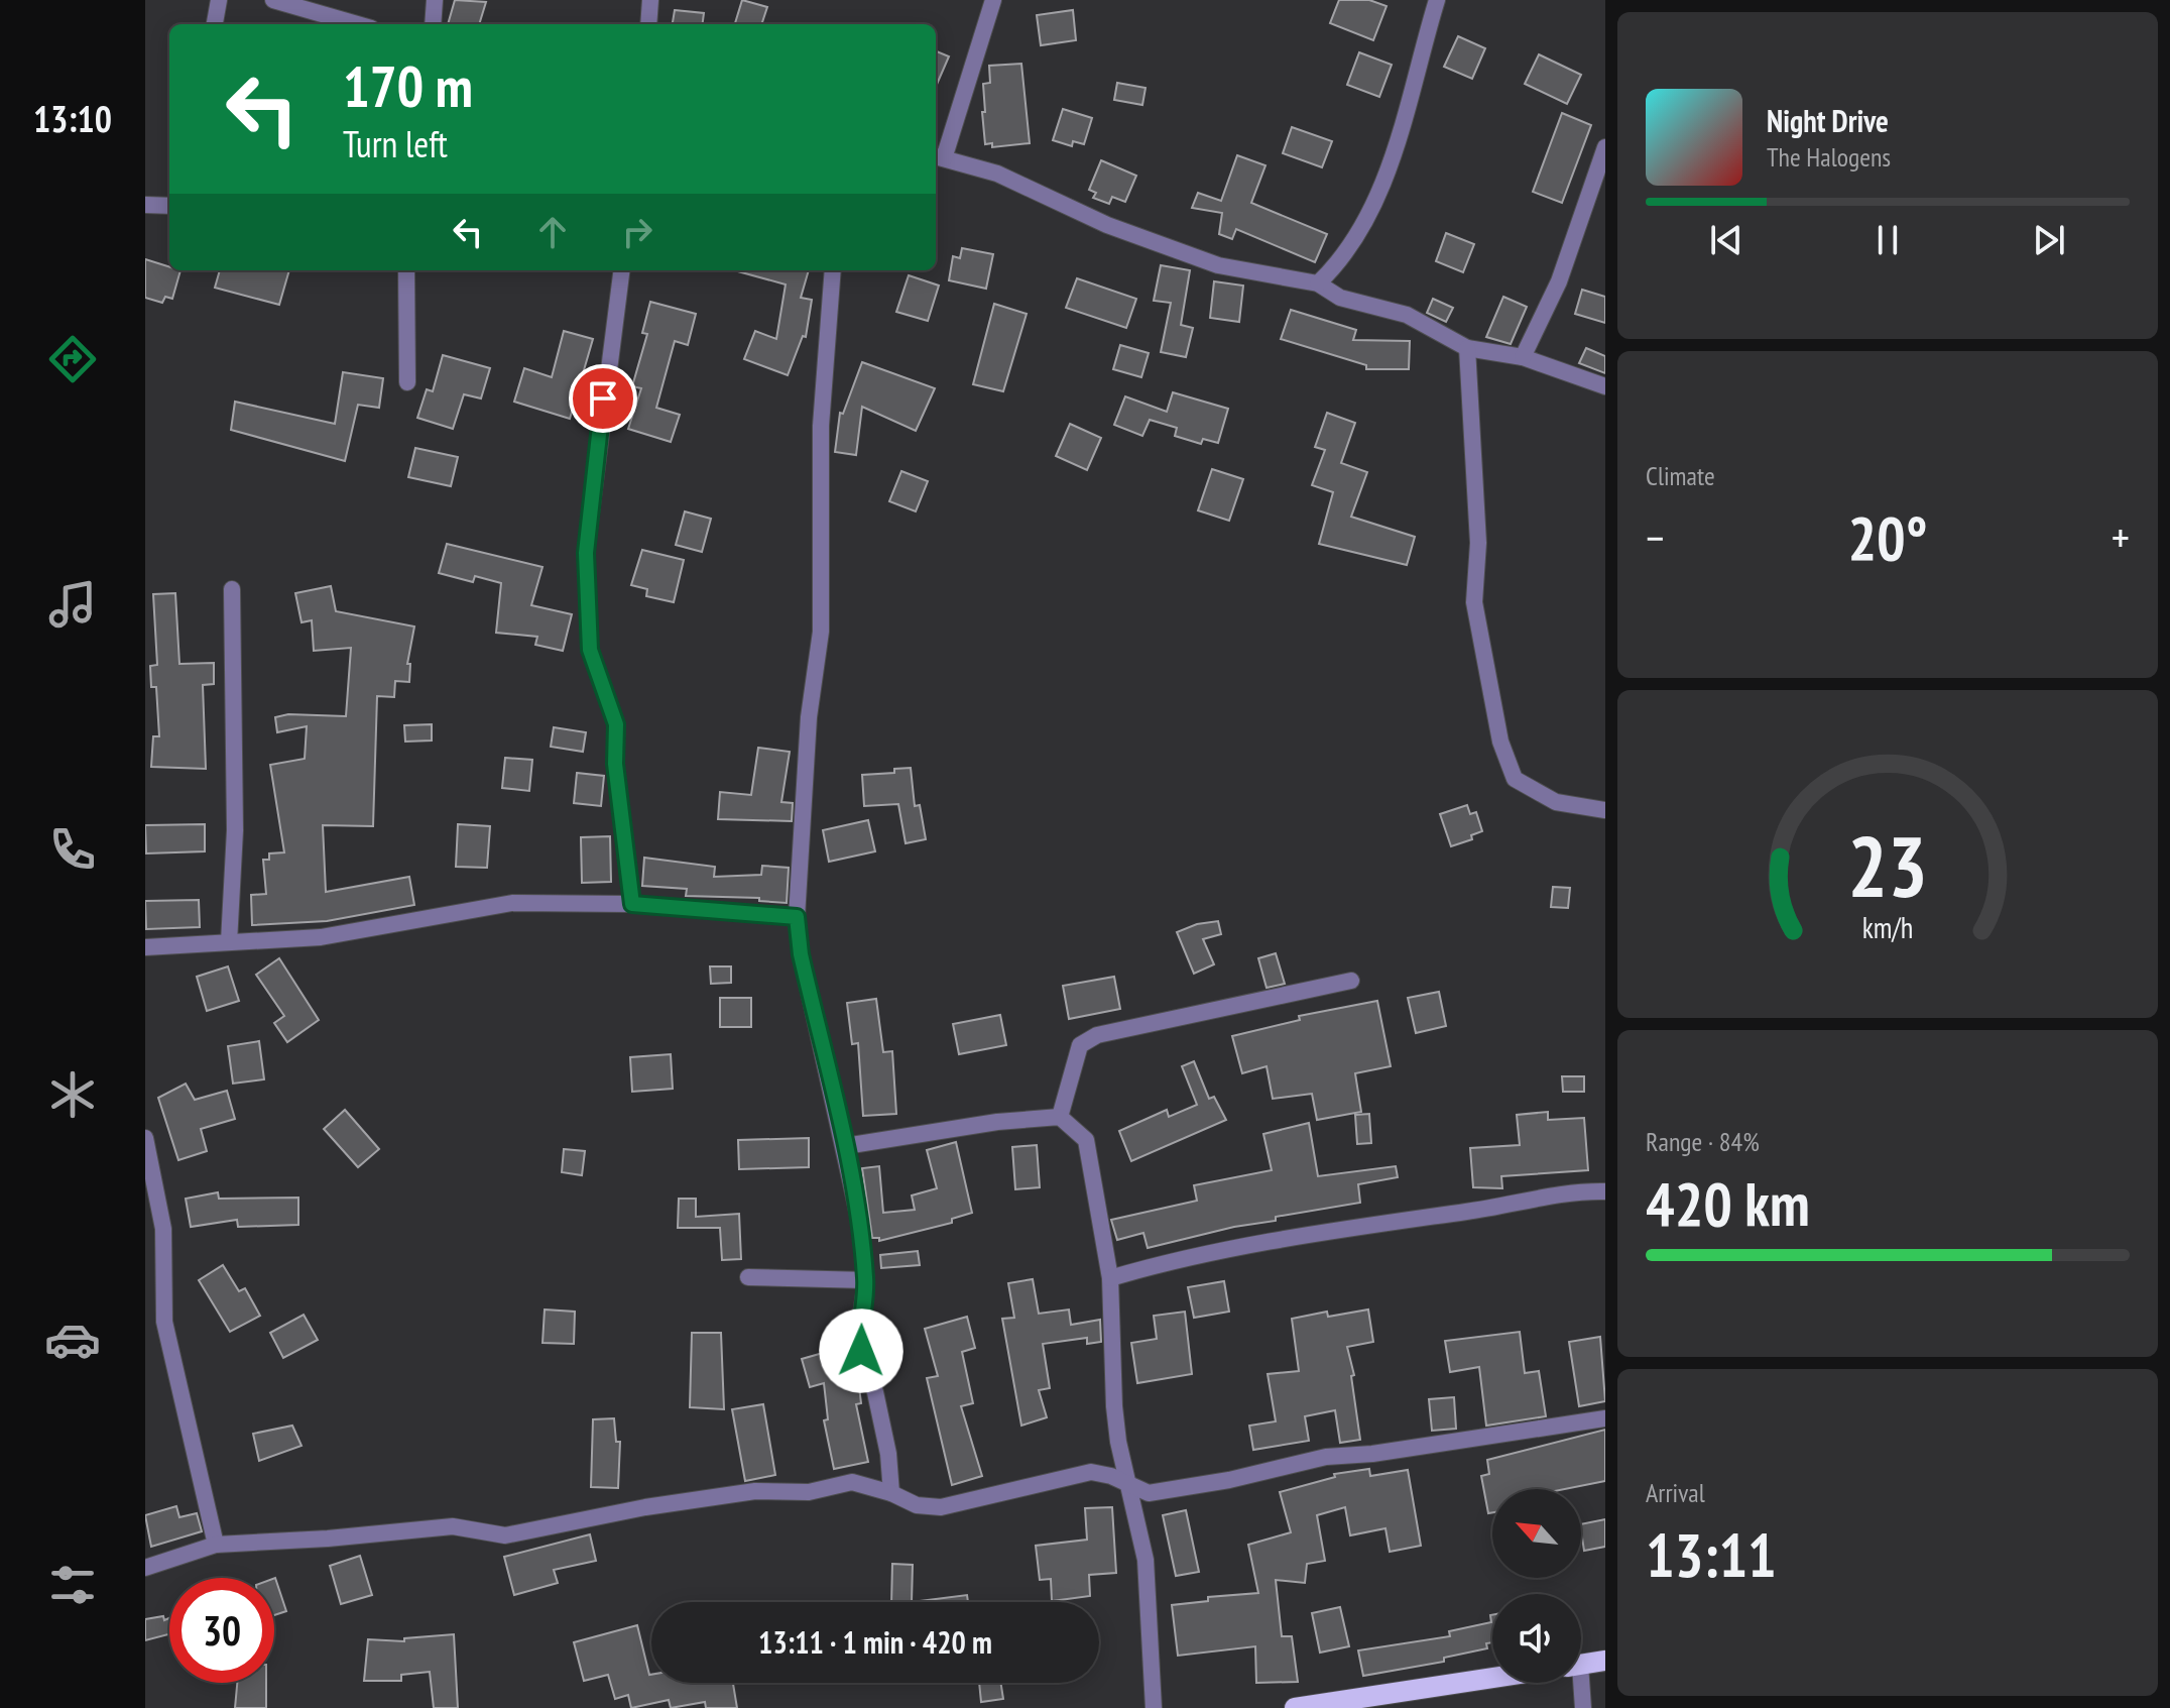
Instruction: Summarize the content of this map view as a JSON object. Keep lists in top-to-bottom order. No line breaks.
{"north":"top left","page":{"tabs":"13:10","turn":["170 m","Turn left"],"song":["Night Drive","The Halogens"],"tile":["Climate",["Range · 84%","420 km"],["Arrival","13:11"]],"heat":["−","20°","+"],"limit":"30","trip":"13:11 · 1 min · 420 m","gauge":["23","km/h"]}}
